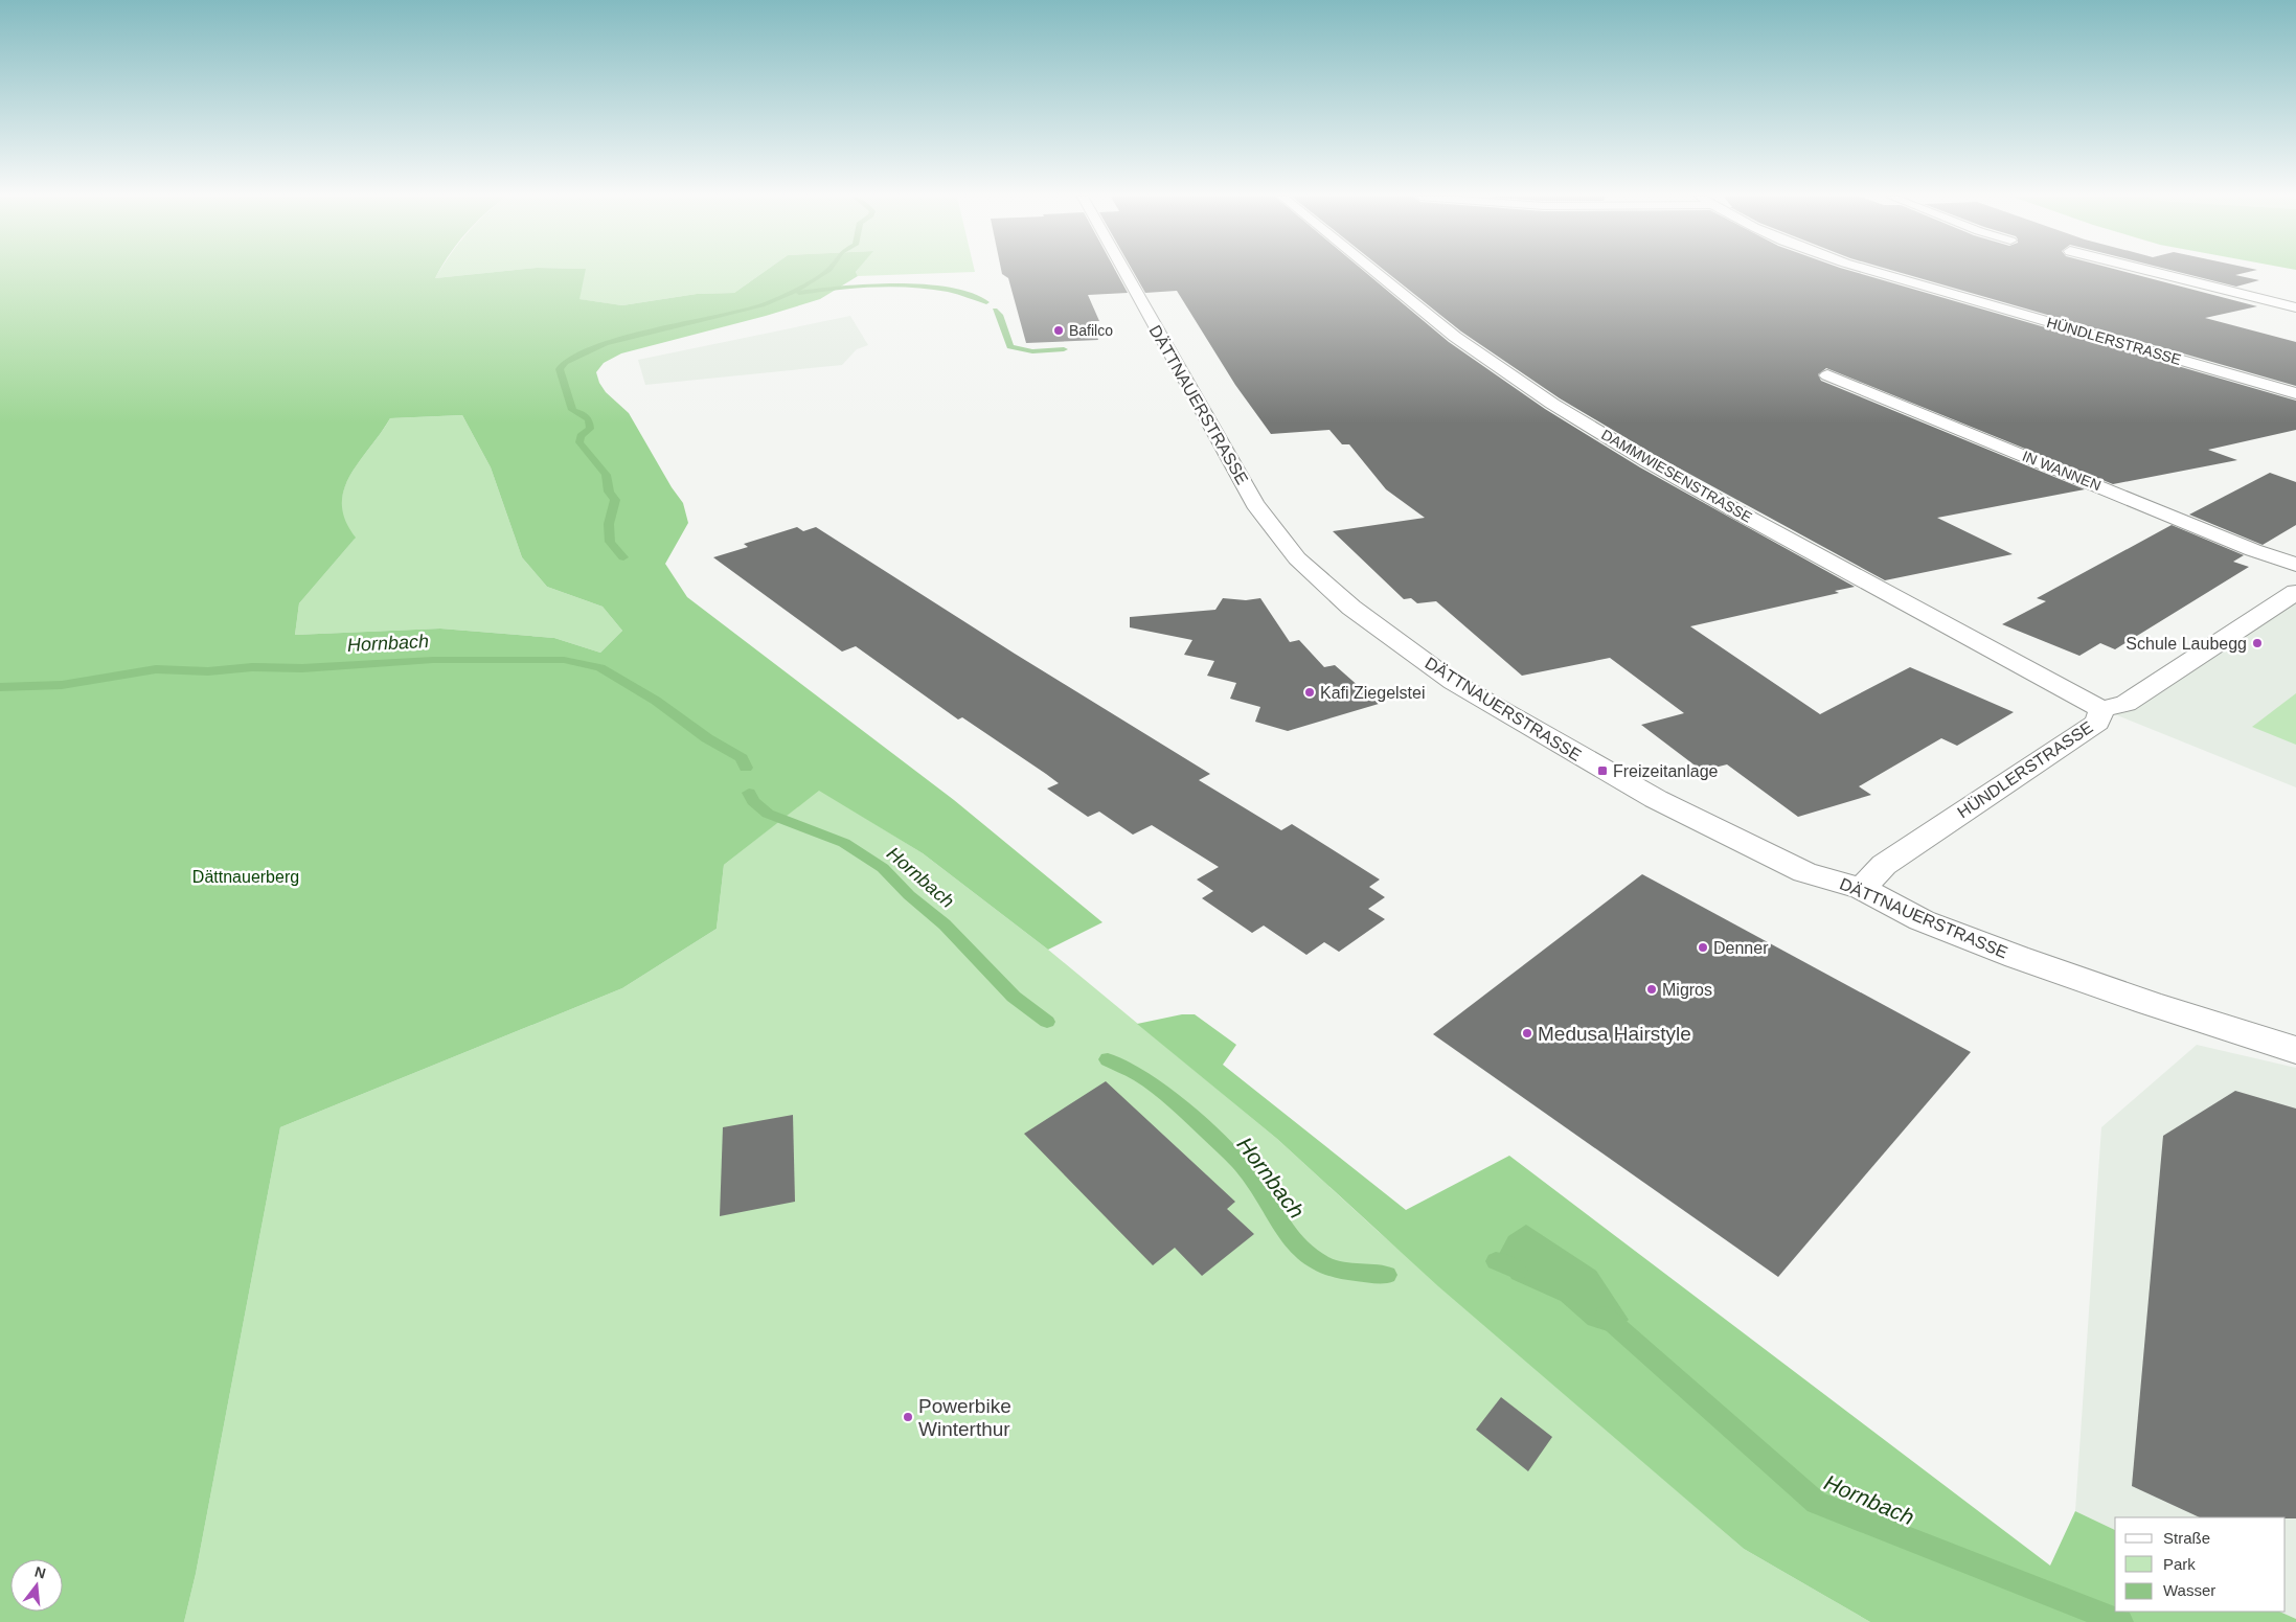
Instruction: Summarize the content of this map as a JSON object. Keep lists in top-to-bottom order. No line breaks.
{"streets":{"street":["HÜNDLERSTRASSE","DÄTTNAUERSTRASSE","IN WANNEN","DAMMWIESENSTRASSE"]},"crossings":[["HÜNDLERSTRASSE","DÄTTNAUERSTRASSE"],["HÜNDLERSTRASSE","DAMMWIESENSTRASSE"]],"water":["Hornbach"],"parks":["Dättnauerberg"],"places":{"other":["Bafilco","Schule Laubegg","Kafi Ziegelstei","Denner","Migros","Medusa Hairstyle","Powerbike Winterthur"],"transit":["Freizeitanlage"]},"legend":["Straße","Park","Wasser"],"north":"top"}
